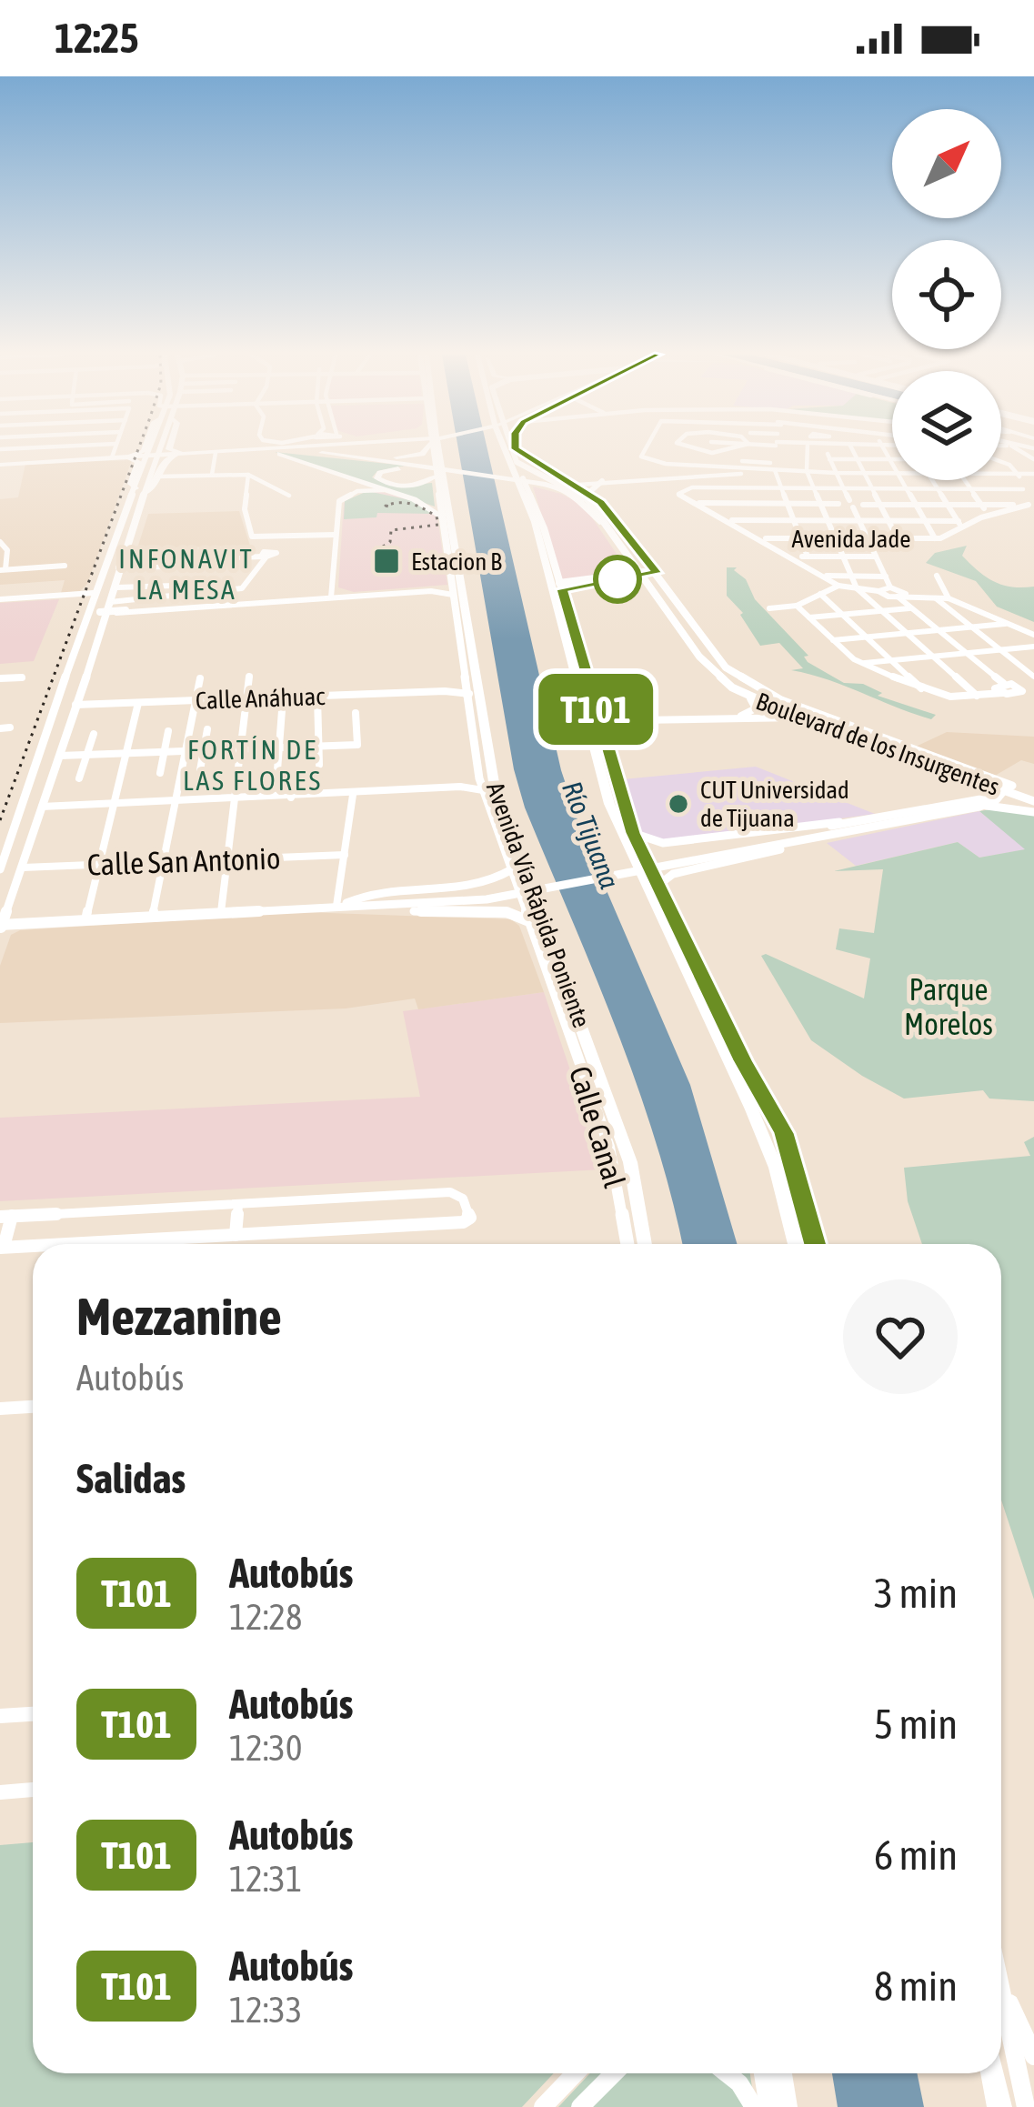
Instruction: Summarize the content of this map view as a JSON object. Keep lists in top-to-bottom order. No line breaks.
{"streets":{"highway":["Avenida Vía Rápida Poniente"],"main road":["Boulevard de los Insurgentes","Calle Canal"],"street":["Avenida Jade","Calle Anáhuac","Calle San Antonio"]},"crossings":[["Calle Anáhuac","Avenida Vía Rápida Poniente"],["Calle Anáhuac","Calle Canal"],["Avenida Vía Rápida Poniente","Calle Canal"]],"districts":["INFONAVIT LA MESA","FORTÍN DE LAS FLORES"],"water":["Río Tijuana"],"parks":["Parque Morelos"],"places":{"transit":["Estacion B"],"other":["CUT Universidad de Tijuana"]},"lines":["bus line T101"],"north":"top right","page":{"status":"12:25","on_map":"T101","heading":[["Mezzanine","Autobús"],"Salidas"],"list":[{"mark":"T101","name":"Autobús","note":"12:28","value":"3 min"},{"mark":"T101","name":"Autobús","note":"12:30","value":"5 min"},{"mark":"T101","name":"Autobús","note":"12:31","value":"6 min"},{"mark":"T101","name":"Autobús","note":"12:33","value":"8 min"}]}}
